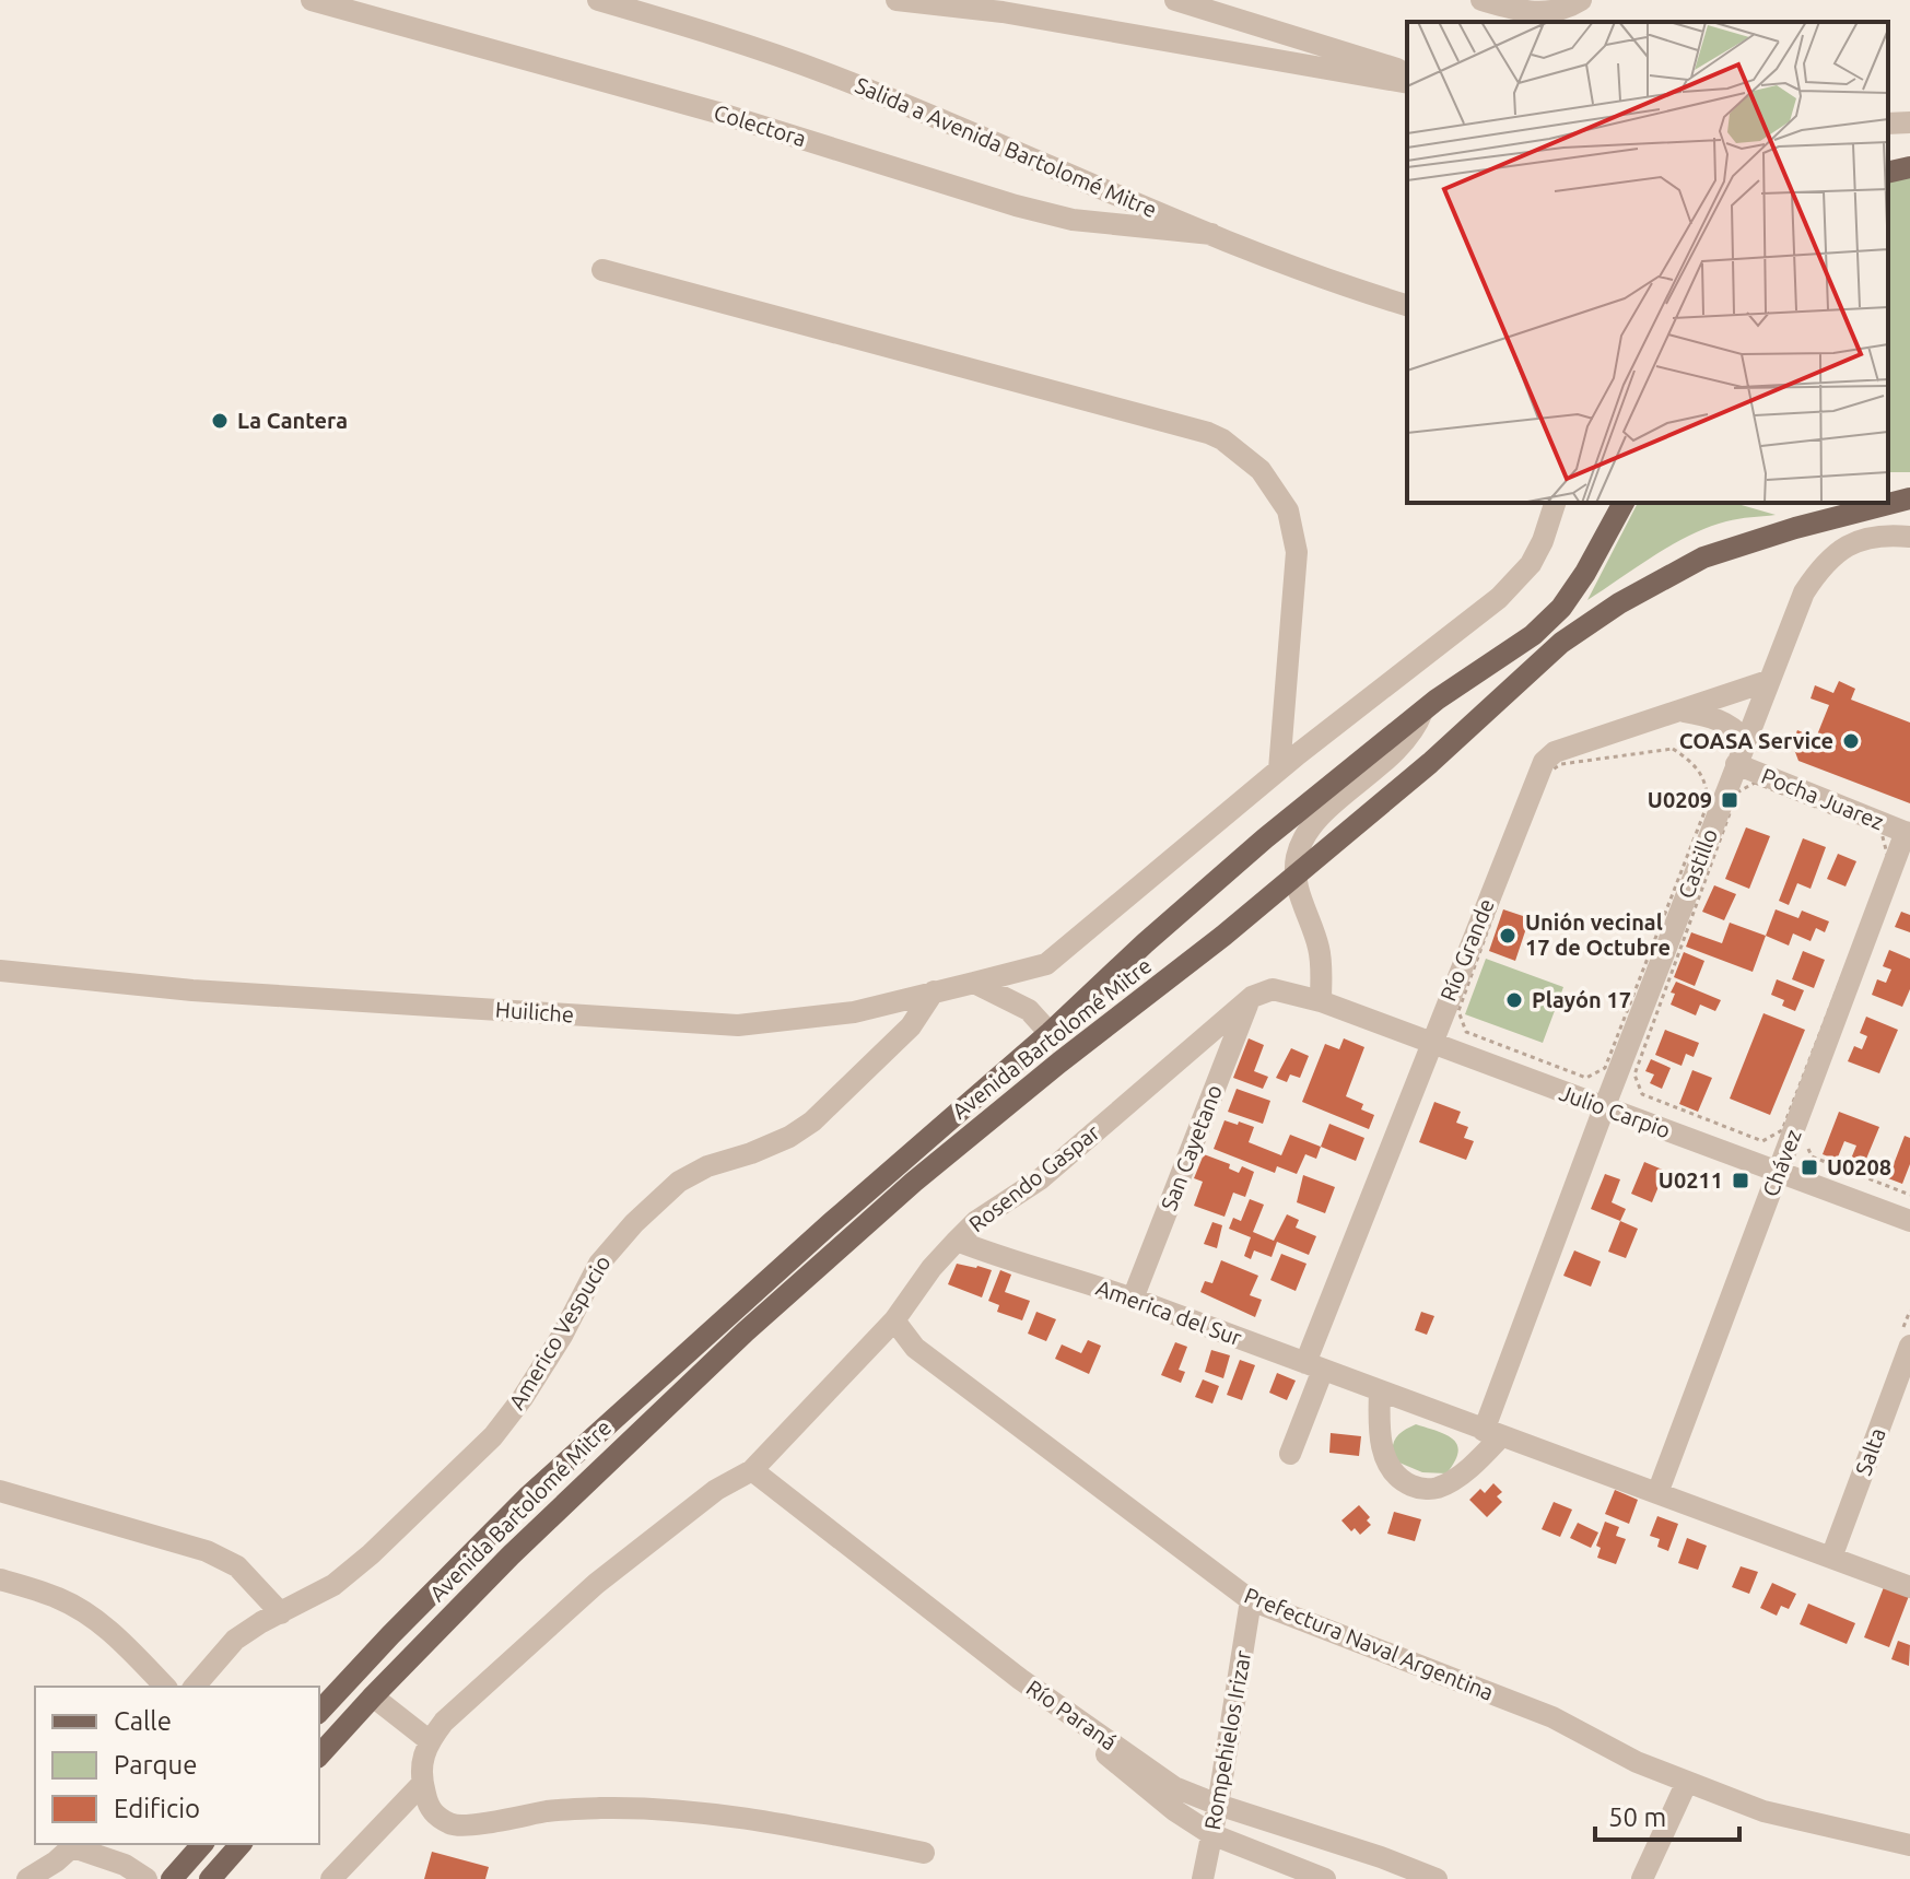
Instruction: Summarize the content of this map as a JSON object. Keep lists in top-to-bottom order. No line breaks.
{"streets":{"main road":["Avenida Bartolomé Mitre"],"street":["Colectora","Salida a Avenida Bartolomé Mitre","Pocha Juarez","Castillo","Río Grande","Huiliche","Julio Carpio","San Cayetano","Chávez","Rosendo Gaspar","America del Sur","Americo Vespucio","Salta","Prefectura Naval Argentina","Río Paraná","Rompehielos Irizar"]},"crossings":[["Colectora","Salida a Avenida Bartolomé Mitre"],["Pocha Juarez","Castillo"],["Pocha Juarez","Chávez"],["Castillo","Río Grande"],["Castillo","Julio Carpio"],["Castillo","America del Sur"],["Río Grande","Julio Carpio"],["Río Grande","America del Sur"],["Huiliche","Americo Vespucio"],["Julio Carpio","Chávez"],["San Cayetano","Rosendo Gaspar"],["San Cayetano","America del Sur"],["Chávez","America del Sur"],["Rosendo Gaspar","America del Sur"],["Rosendo Gaspar","Prefectura Naval Argentina"],["Rosendo Gaspar","Río Paraná"],["America del Sur","Salta"],["Prefectura Naval Argentina","Rompehielos Irizar"],["Río Paraná","Rompehielos Irizar"]],"places":{"other":["La Cantera","COASA Service","Unión vecinal 17 de Octubre","Playón 17"],"transit":["U0209","U0208","U0211"]},"legend":["Calle","Parque","Edificio"],"scale_bar":"50 m"}
